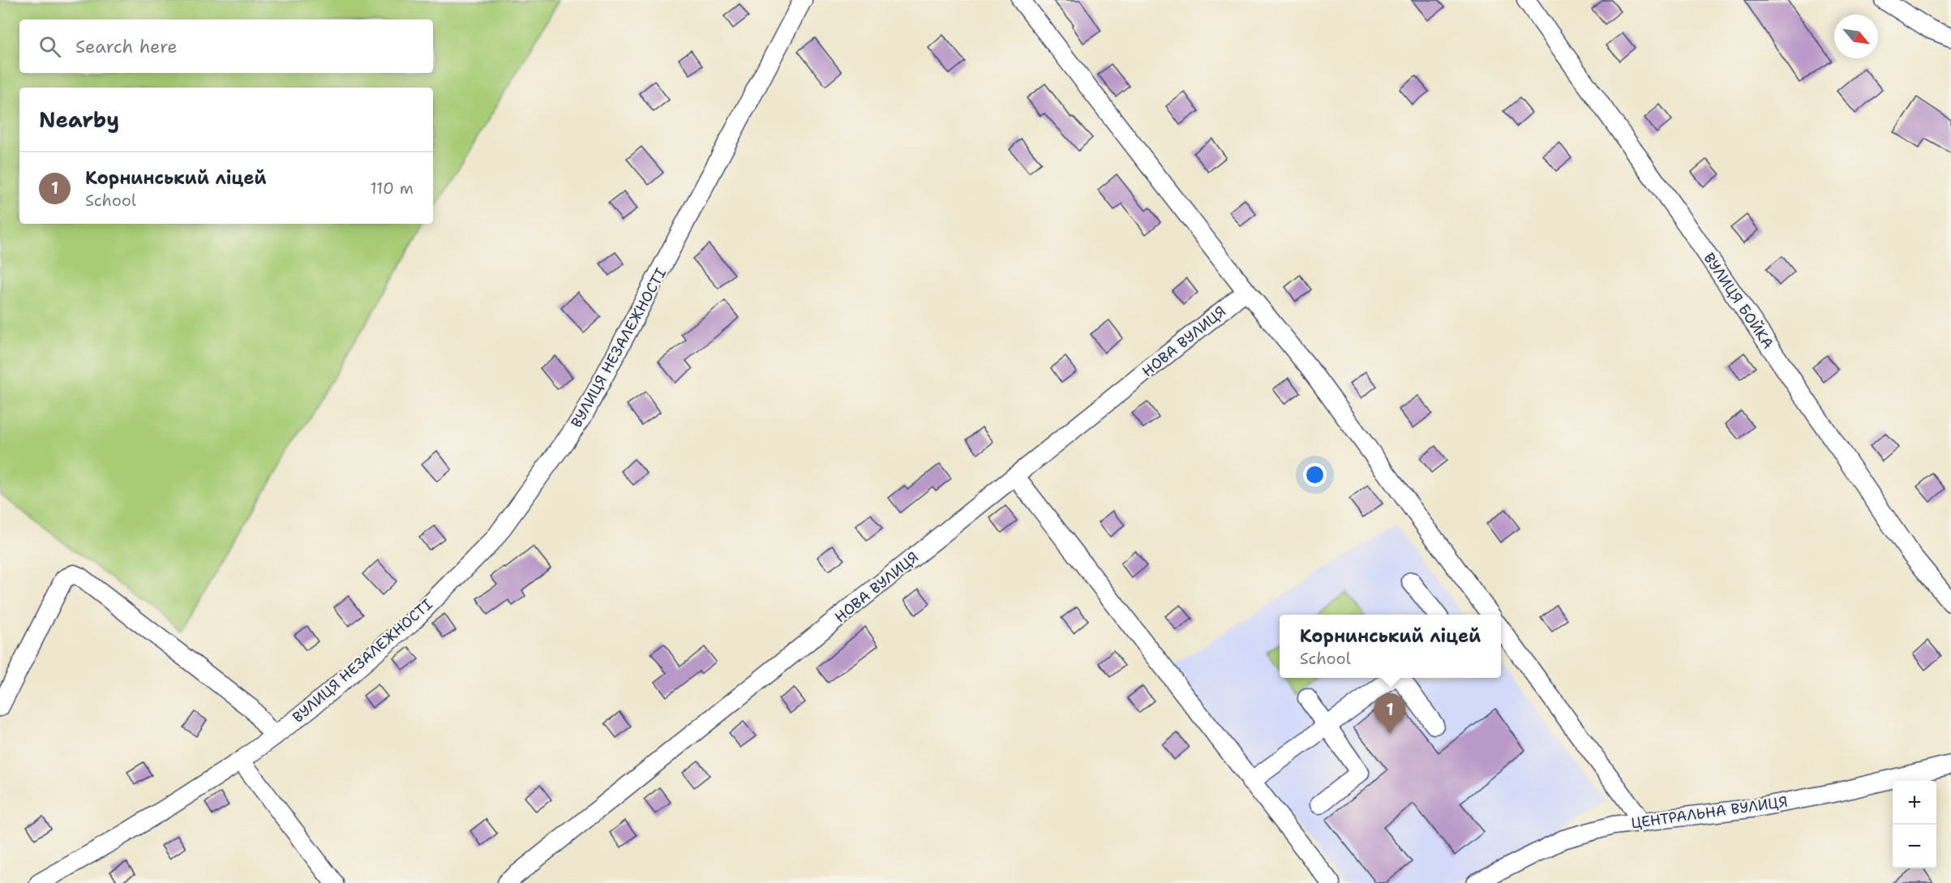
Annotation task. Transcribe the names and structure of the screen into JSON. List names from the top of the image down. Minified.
{"streets":{"street":["ВУЛИЦЯ БОЙКА","НОВА ВУЛИЦЯ","ВУЛИЦЯ НЕЗАЛЕЖНОСТІ","ЦЕНТРАЛЬНА ВУЛИЦЯ"]},"north":"bottom right","page":{"search":"Search here","heading":"Nearby","list":[{"mark":"1","name":"Корнинський ліцей","note":"School","value":"110 m"}],"popup":["Корнинський ліцей","School"],"pins":"1","map_buttons":["+","−"]}}
